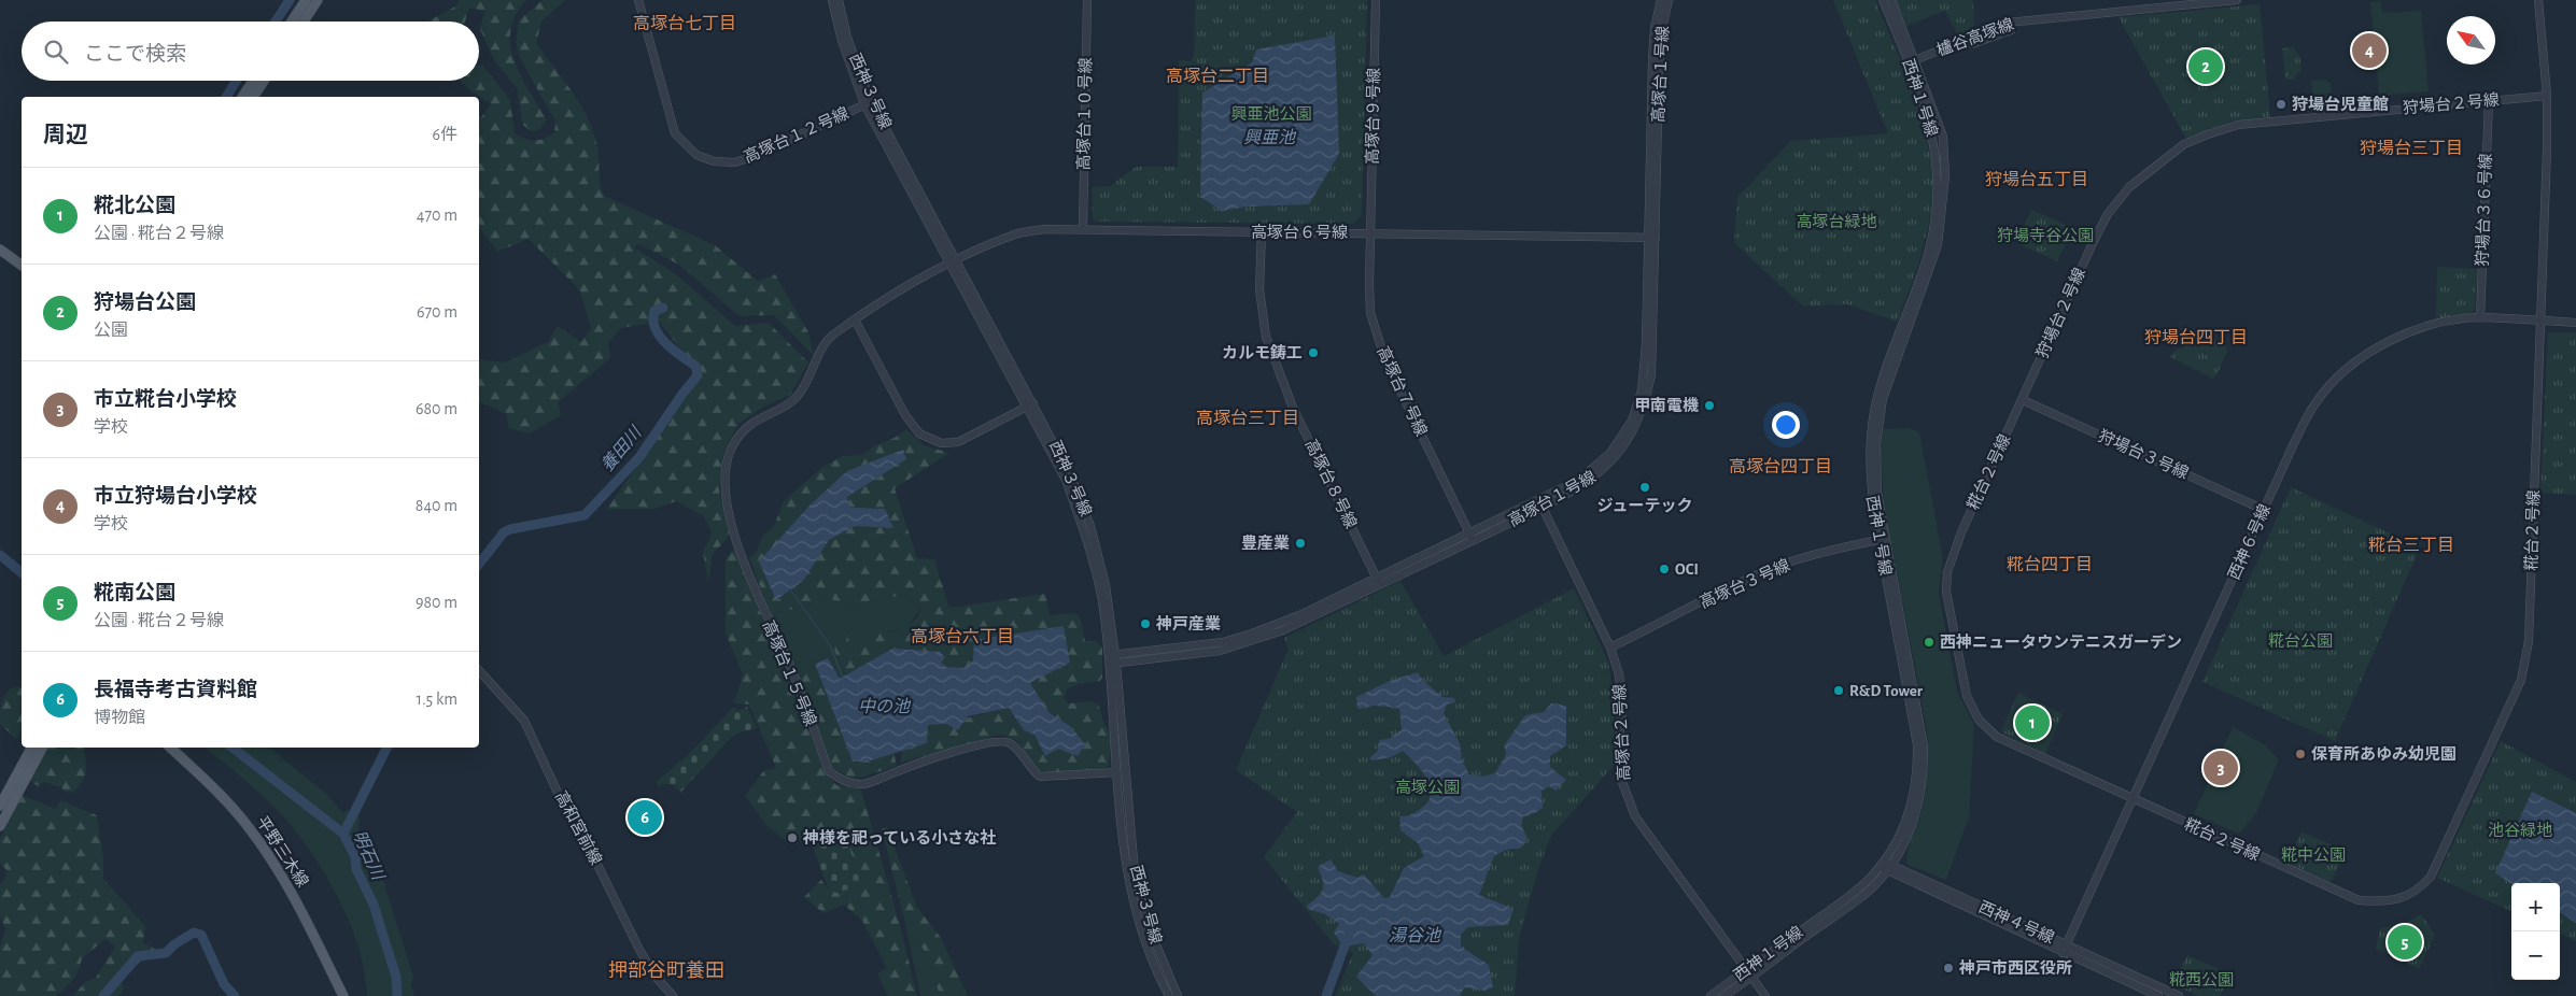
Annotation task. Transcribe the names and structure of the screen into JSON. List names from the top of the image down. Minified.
{"streets":{"main road":["平野三木線"],"street":["櫨谷高塚線","高塚台１号線","西神３号線","西神１号線","狩場台２号線","高塚台１０号線","高塚台９号線","高塚台１２号線","狩場台３６号線","高塚台６号線","高塚台７号線","狩場台３号線","糀台２号線","高塚台８号線","西神６号線","高塚台３号線","高塚台１５号線","高塚台２号線","高和宮前線","西神４号線"]},"crossings":[["櫨谷高塚線","西神１号線"],["高塚台１号線","西神３号線"],["高塚台１号線","高塚台６号線"],["高塚台１号線","高塚台７号線"],["高塚台１号線","高塚台８号線"],["高塚台１号線","高塚台２号線"],["西神３号線","高塚台１２号線"],["西神３号線","高塚台６号線"],["西神３号線","高塚台１５号線"],["西神１号線","高塚台３号線"],["西神１号線","高塚台２号線"],["西神１号線","西神４号線"],["狩場台２号線","狩場台３６号線"],["狩場台２号線","狩場台３号線"],["狩場台２号線","糀台２号線"],["高塚台１０号線","高塚台６号線"],["高塚台９号線","高塚台６号線"],["高塚台９号線","高塚台７号線"],["狩場台３６号線","西神６号線"],["高塚台６号線","高塚台７号線"],["高塚台６号線","高塚台８号線"],["高塚台６号線","高塚台１５号線"],["狩場台３号線","糀台２号線"],["狩場台３号線","西神６号線"],["糀台２号線","西神６号線"],["西神６号線","西神４号線"],["高塚台３号線","高塚台２号線"]],"districts":["高塚台七丁目","高塚台二丁目","狩場台三丁目","狩場台五丁目","狩場台四丁目","高塚台三丁目","高塚台四丁目","糀台三丁目","糀台四丁目","高塚台六丁目","押部谷町養田"],"water":["興亜池","養田川","中の池","明石川","湯谷池"],"parks":["興亜池公園","高塚台緑地","狩場寺谷公園","糀台公園","高塚公園","池谷緑地","糀中公園","糀西公園"],"places":["狩場台児童館","カルモ鋳工","甲南電機","ジューテック","豊産業","OCI","神戸産業","西神ニュータウンテニスガーデン","R&D Tower","保育所あゆみ幼児園","神様を祀っている小さな社","神戸市西区役所"],"north":"top left","page":{"search":"ここで検索","pins":["4","2","1","3","6","5"],"heading":["周辺","6件"],"list":[{"mark":"1","name":"糀北公園","note":"公園 · 糀台２号線","value":"470 m"},{"mark":"2","name":"狩場台公園","note":"公園","value":"670 m"},{"mark":"3","name":"市立糀台小学校","note":"学校","value":"680 m"},{"mark":"4","name":"市立狩場台小学校","note":"学校","value":"840 m"},{"mark":"5","name":"糀南公園","note":"公園 · 糀台２号線","value":"980 m"},{"mark":"6","name":"長福寺考古資料館","note":"博物館","value":"1.5 km"}],"map_buttons":["+","−"]}}
